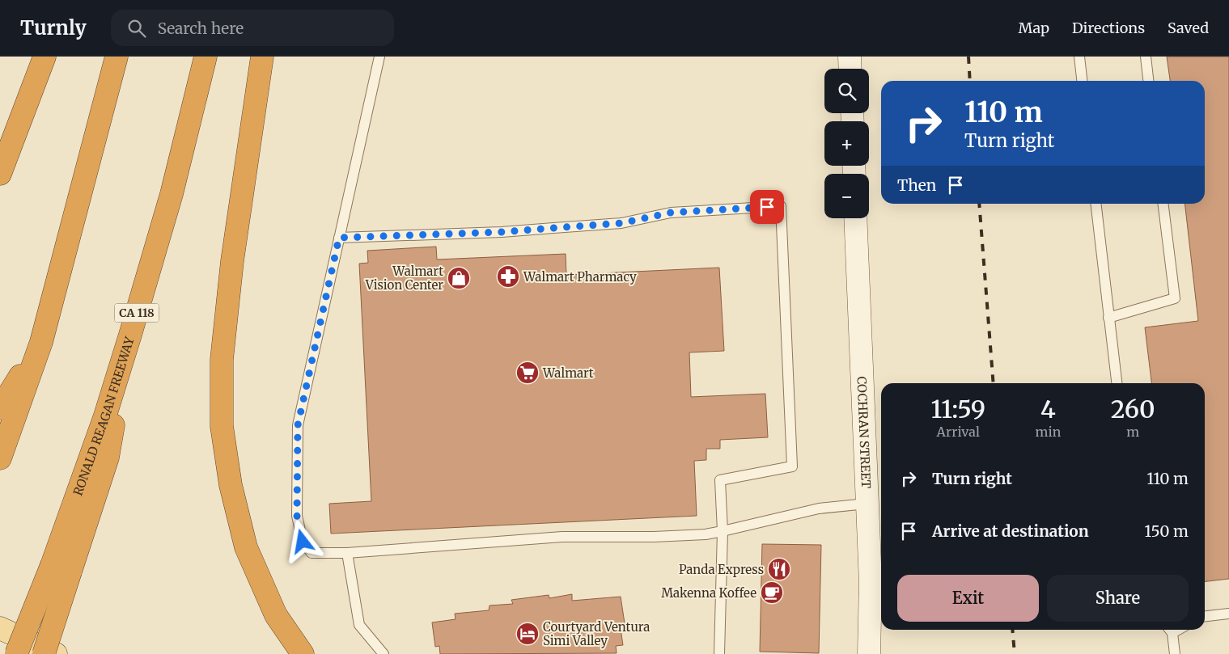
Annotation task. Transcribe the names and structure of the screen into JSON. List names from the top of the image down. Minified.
{"streets":{"highway":["CA 118","RONALD REAGAN FREEWAY"],"main road":["COCHRAN STREET"]},"places":{"pharmacy":["Walmart Pharmacy"],"shop":["Walmart Vision Center"],"supermarket":["Walmart"],"restaurant":["Panda Express"],"cafe":["Makenna Koffee"],"hotel":["Courtyard Ventura Simi Valley"]},"page":{"header":"Turnly","search":"Search here","nav":["Map","Directions","Saved"],"map_buttons":["+","−"],"turn":["110 m","Turn right"],"then":"Then","eta":["11:59","Arrival","4","min","260","m"],"list":[{"name":"Turn right","value":"110 m"},{"name":"Arrive at destination","value":"150 m"}],"buttons":["Exit","Share"]}}
